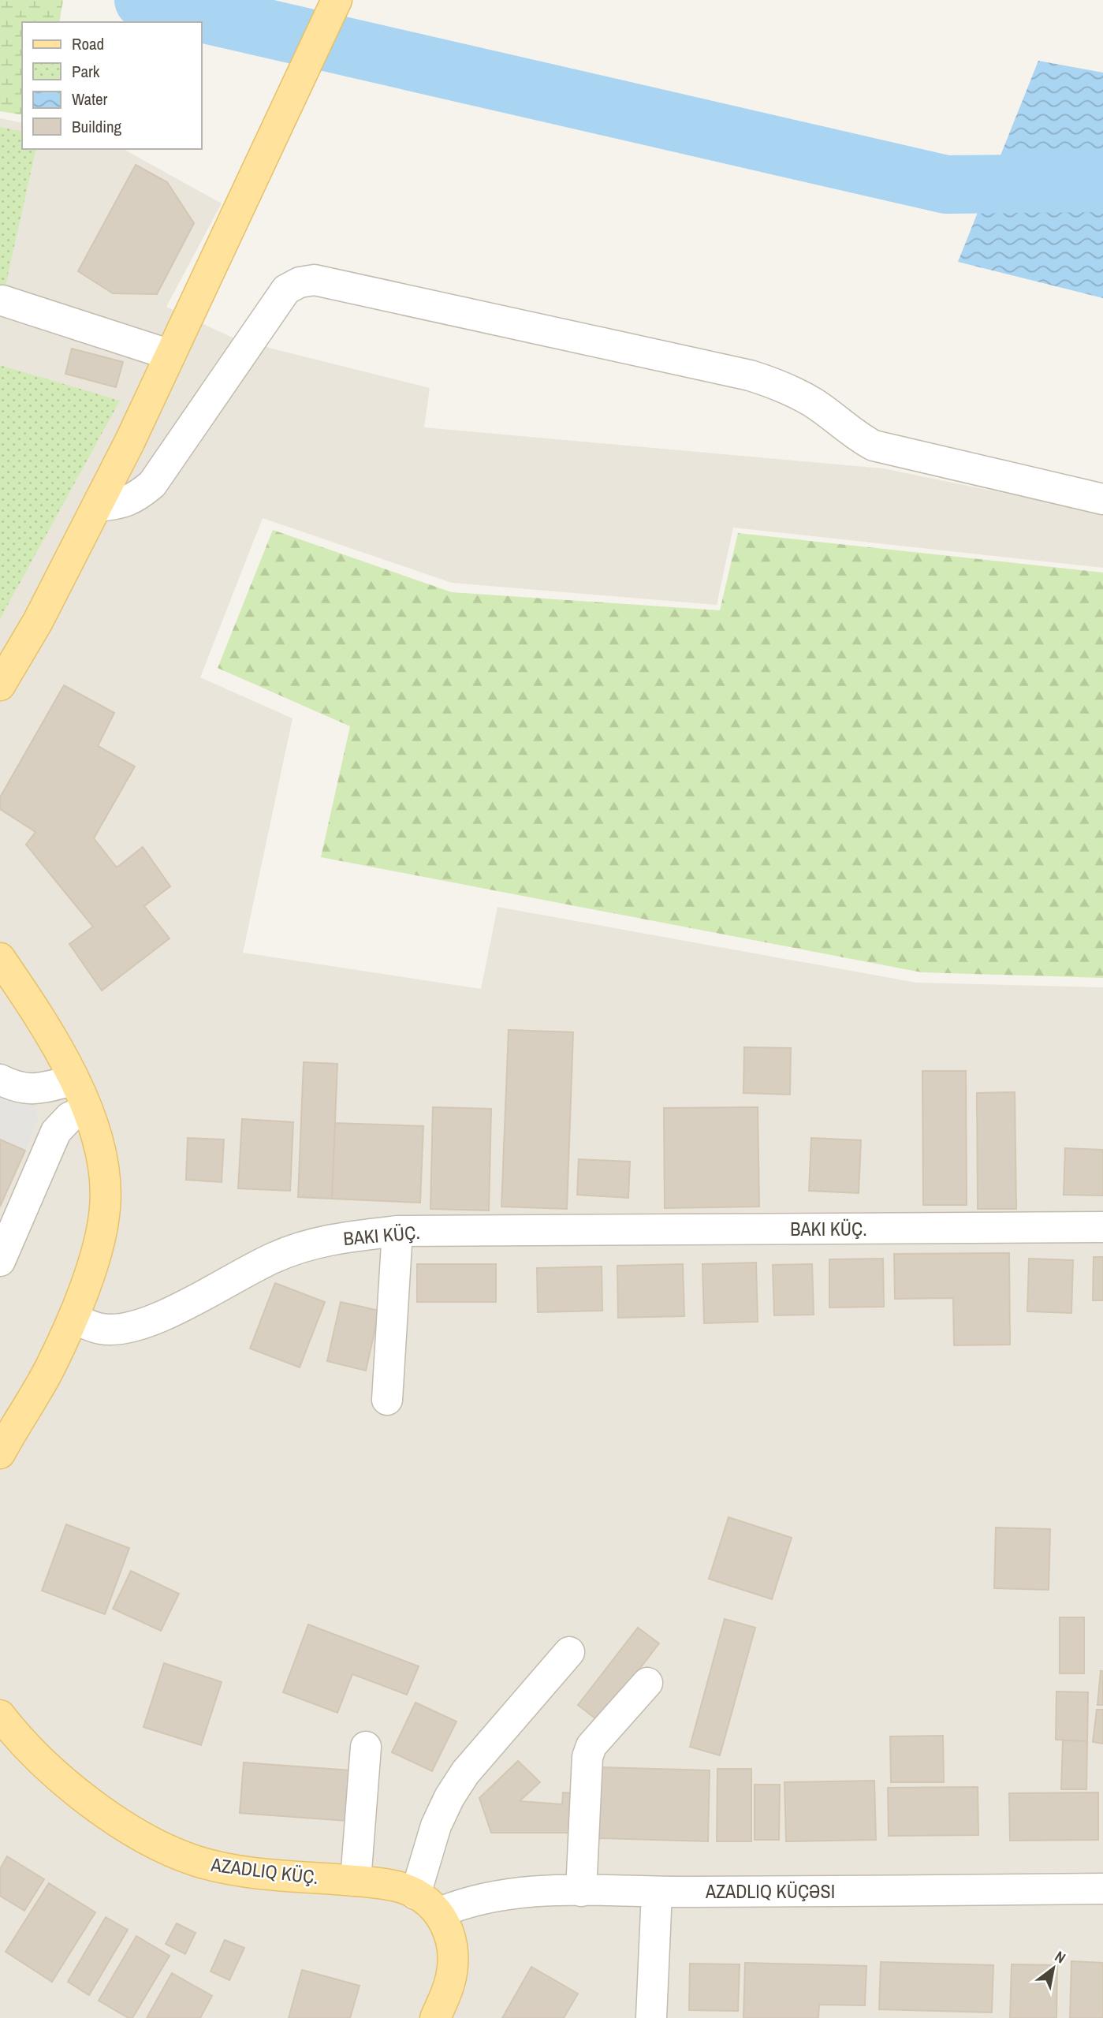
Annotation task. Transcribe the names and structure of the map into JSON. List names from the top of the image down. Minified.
{"legend":["Road","Park","Water","Building"],"north":"top right"}
